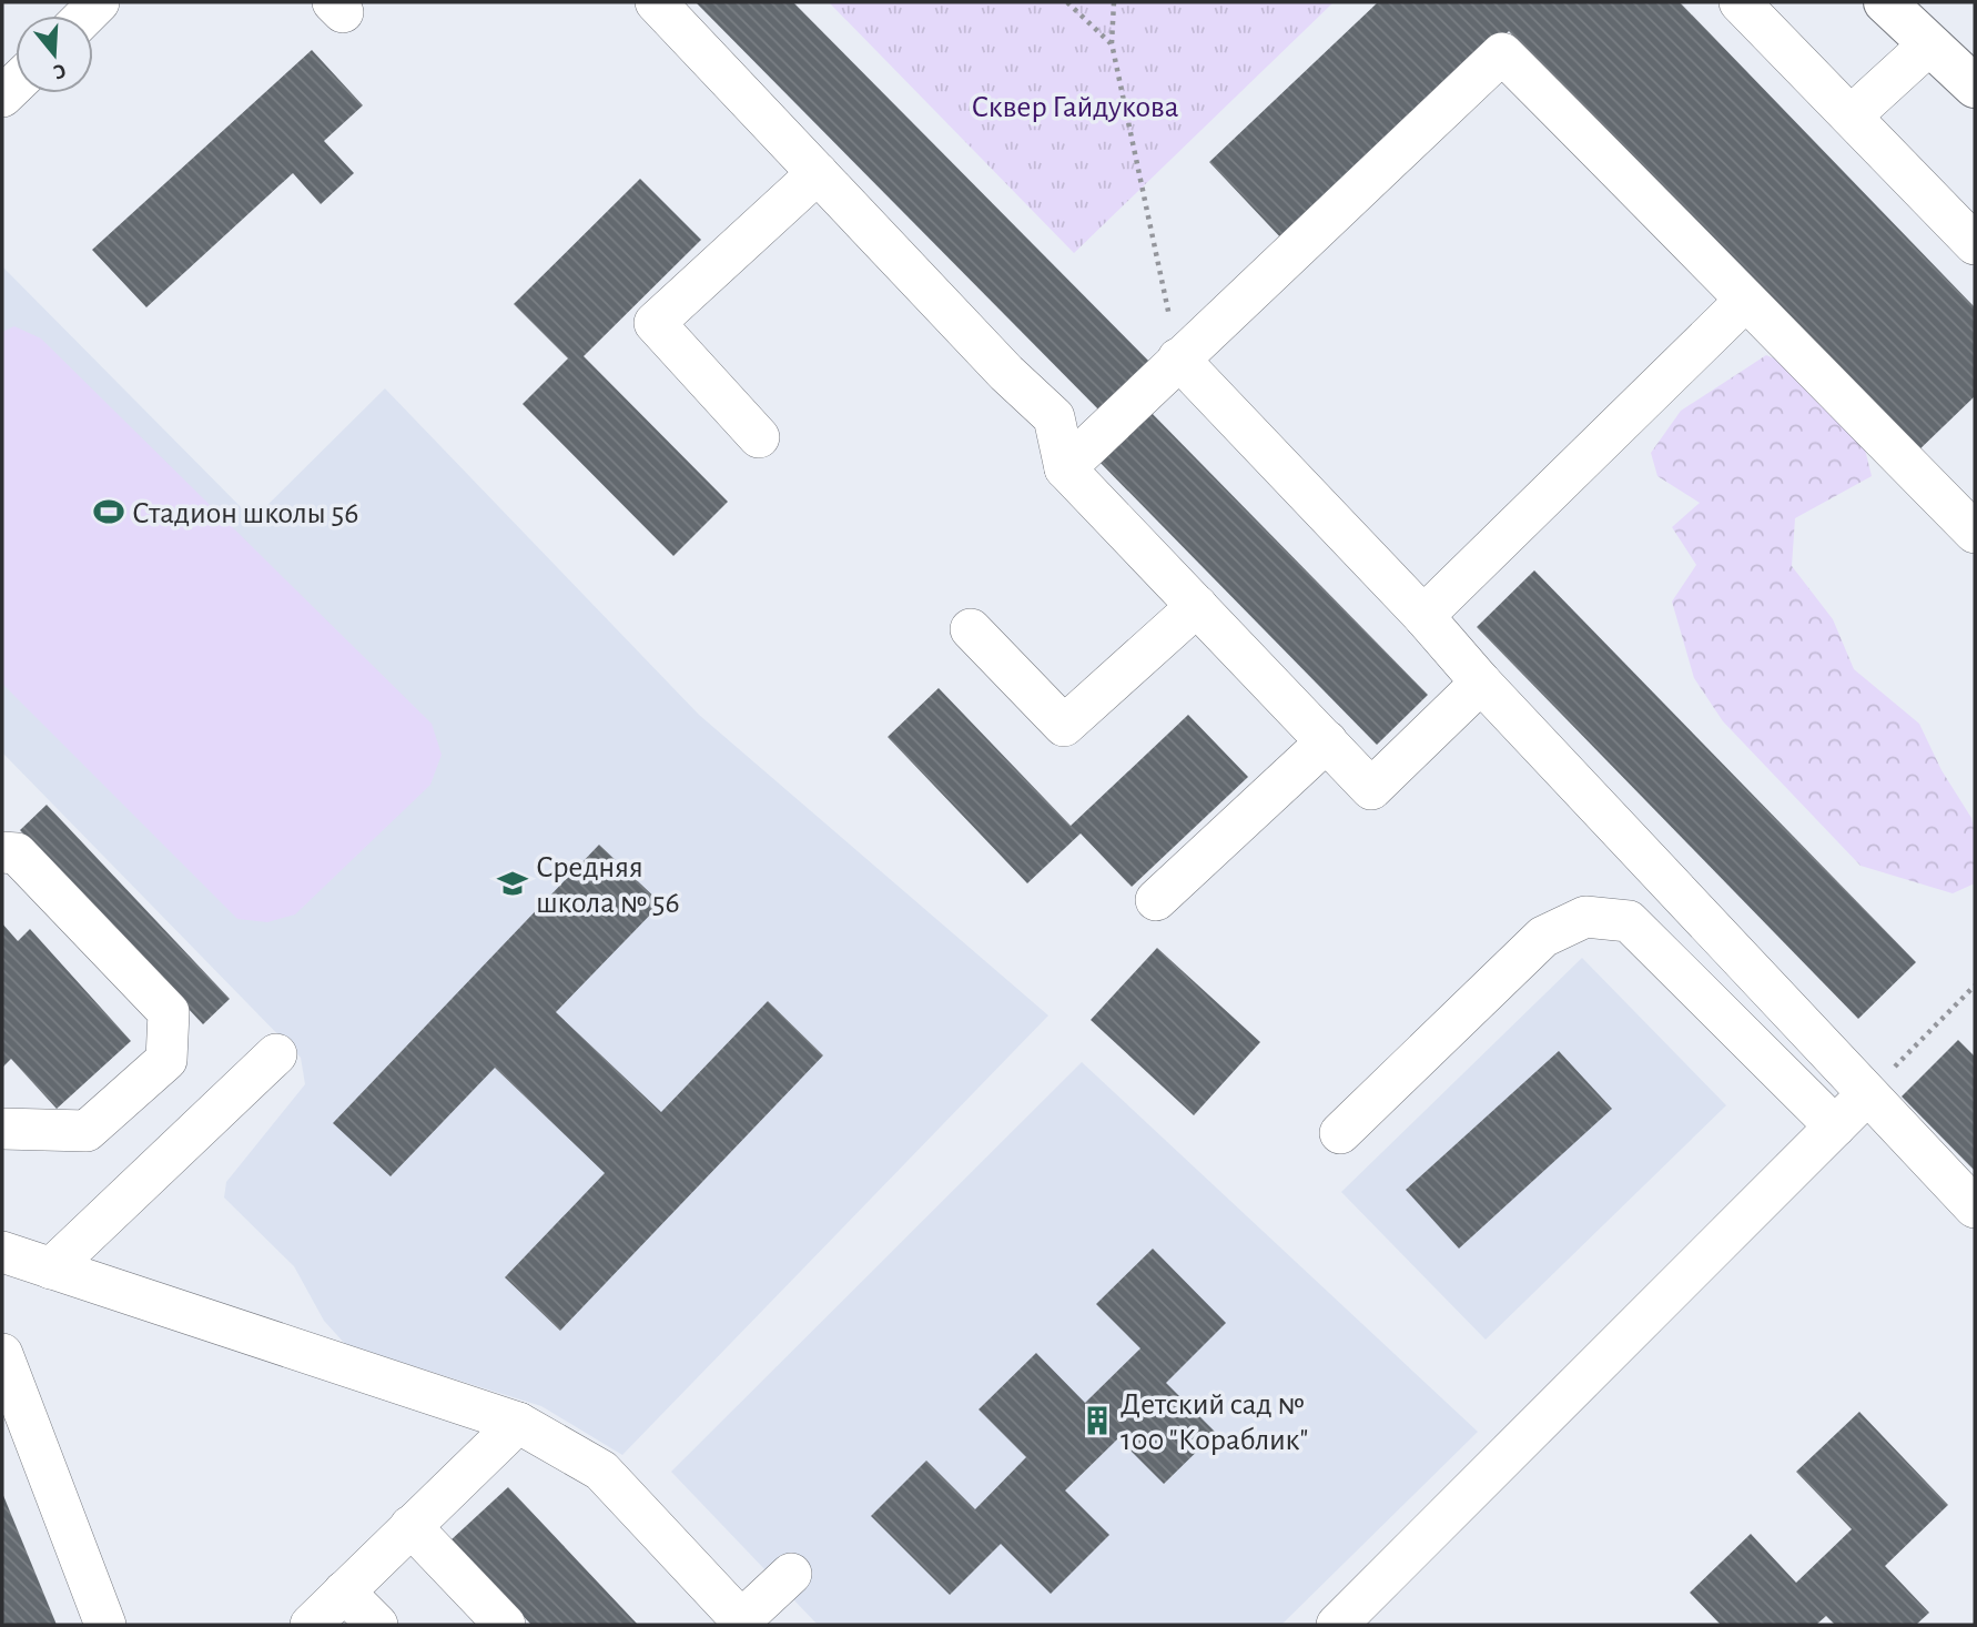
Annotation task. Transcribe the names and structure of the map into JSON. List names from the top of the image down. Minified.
{"parks":["Сквер Гайдукова"],"places":{"sports":["Стадион школы 56"],"school or university":["Средняя школа № 56"],"building":["Детский сад № 100 \"Кораблик\""]},"north":"bottom"}
